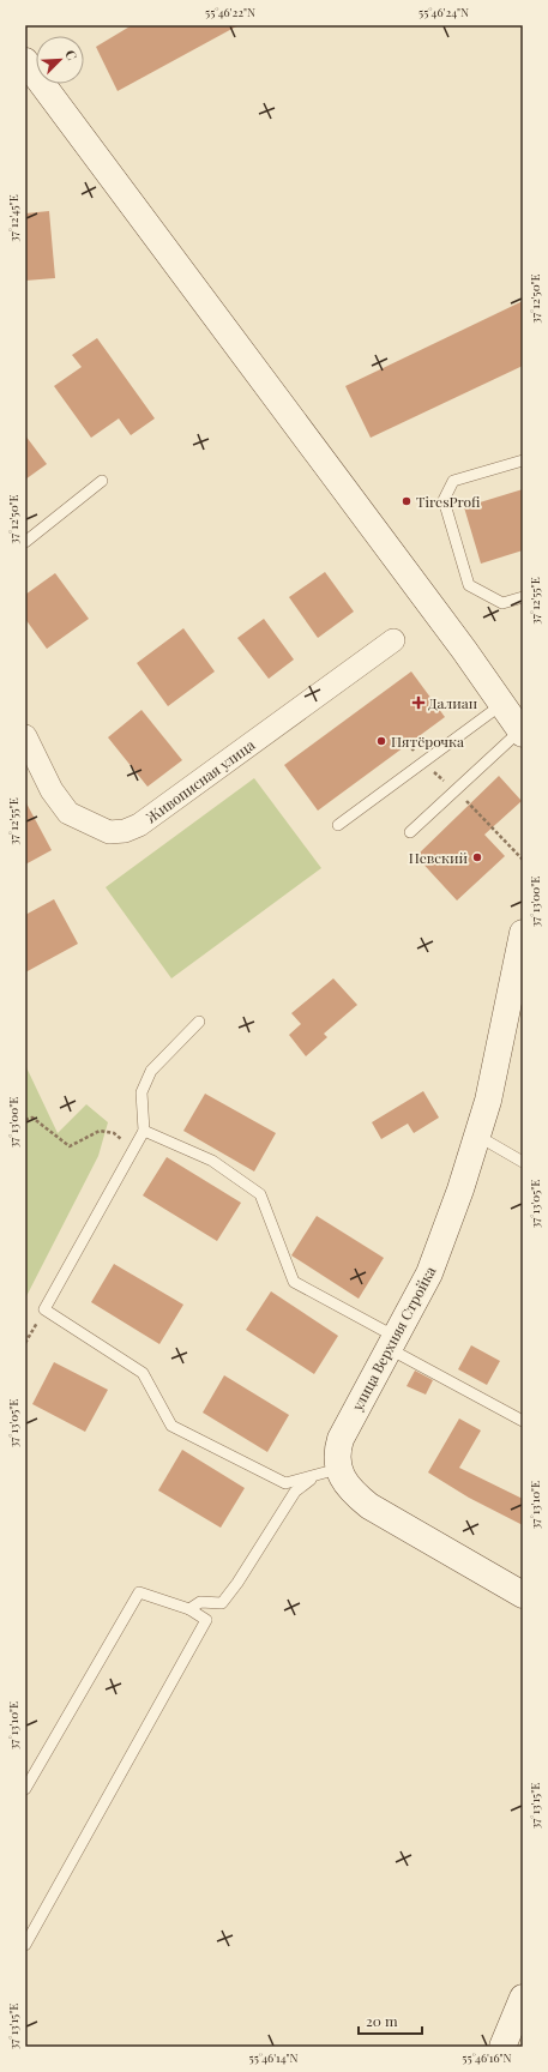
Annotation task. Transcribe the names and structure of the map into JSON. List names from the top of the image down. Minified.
{"streets":{"street":["Живописная улица","улица Верхняя Стройка"]},"places":{"other":["TiresProfi","Пятёрочка","Невский"],"health":["Далиан"]},"scale_bar":"20 m","north":"top right","coordinates":["55°46'22\"N","55°46'24\"N","37°12'45\"E","37°12'50\"E","37°12'55\"E","37°13'00\"E","37°13'05\"E","37°13'10\"E","37°13'15\"E","55°46'14\"N","55°46'16\"N"]}
